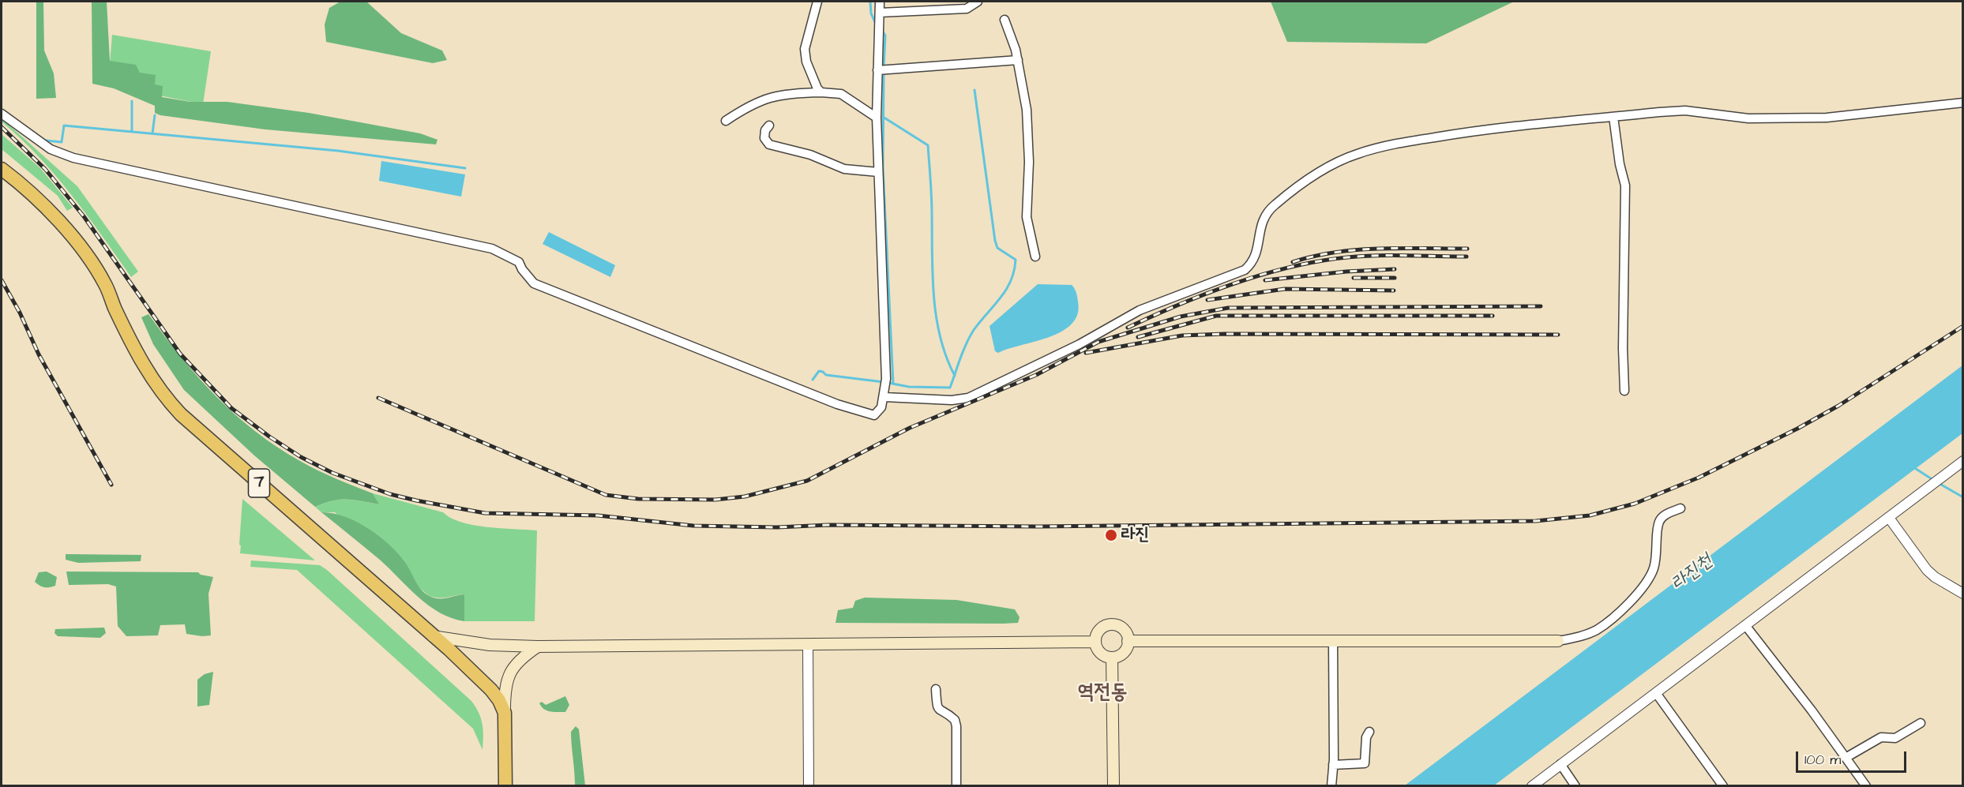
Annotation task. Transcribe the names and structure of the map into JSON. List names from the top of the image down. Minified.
{"streets":{"highway":["7"]},"districts":["역전동"],"water":["라진천"],"places":["라진"],"scale_bar":"100 m"}
